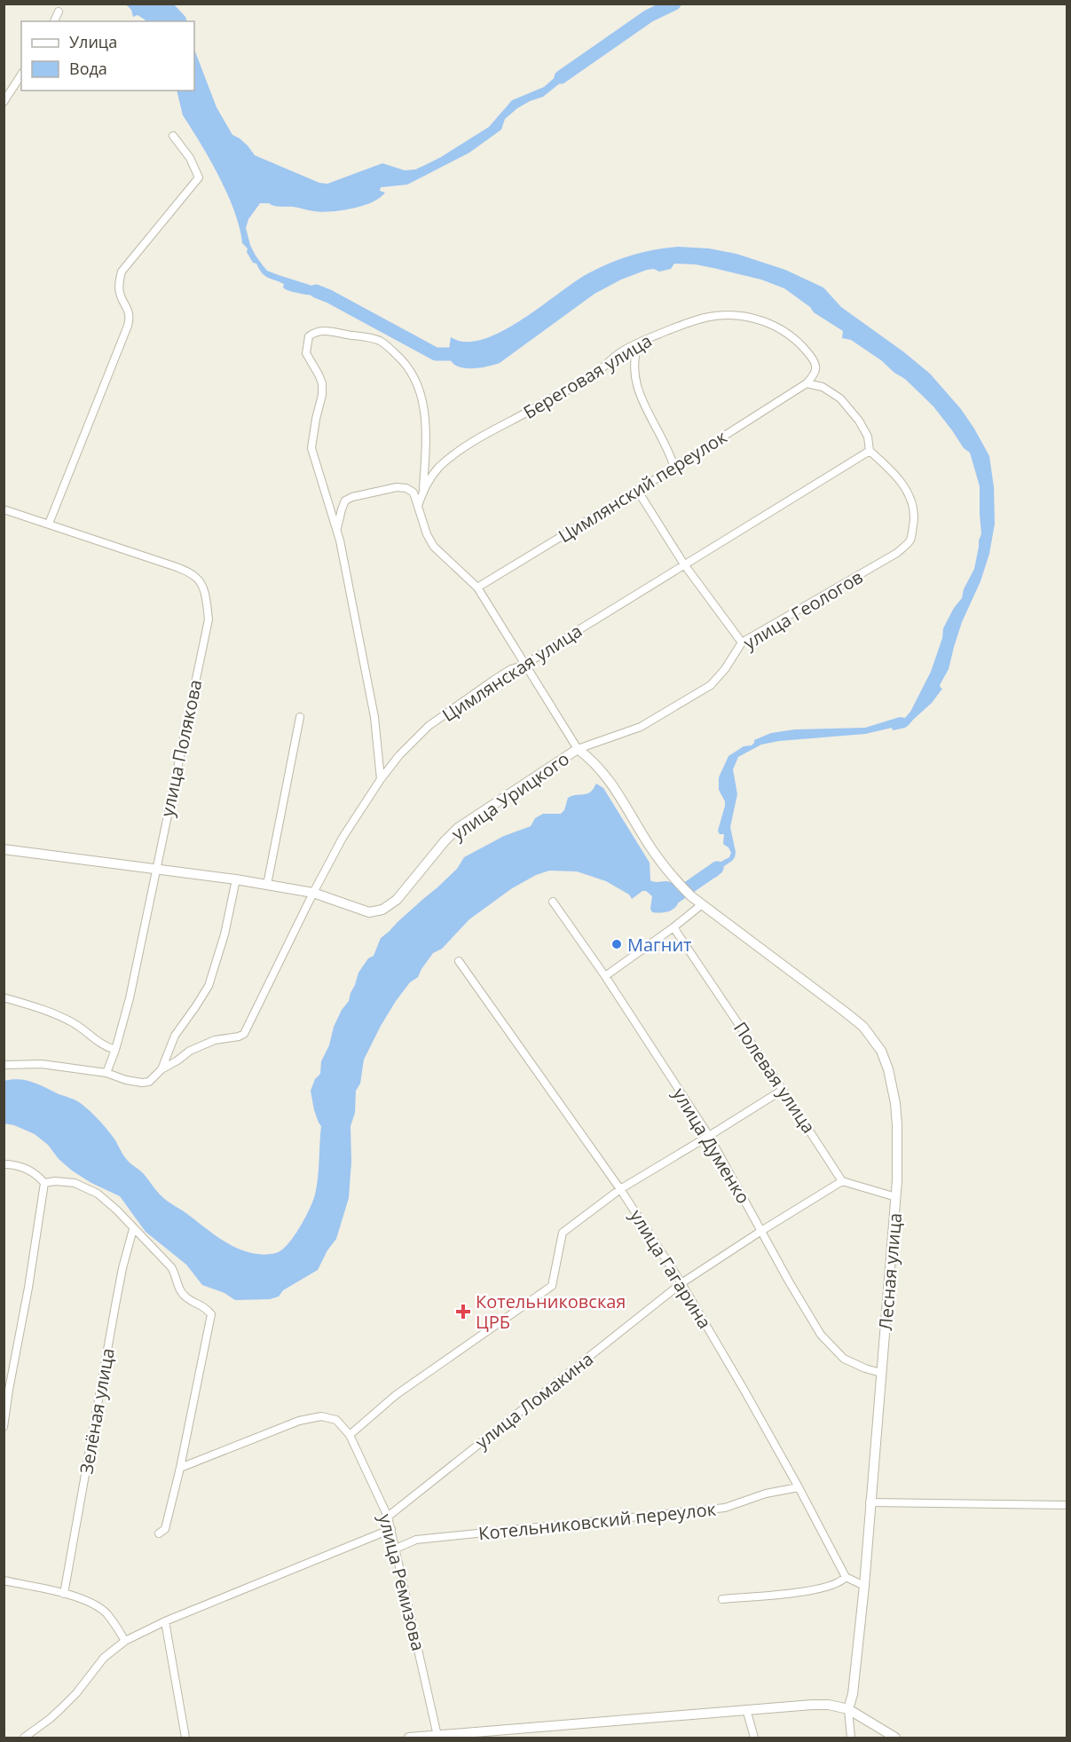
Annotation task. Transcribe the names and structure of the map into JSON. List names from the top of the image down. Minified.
{"streets":{"street":["Береговая улица","Цимлянский переулок","улица Геологов","Цимлянская улица","улица Полякова","улица Урицкого","Полевая улица","улица Думенко","улица Гагарина","Лесная улица","улица Ломакина","Зелёная улица","Котельниковский переулок","улица Ремизова"]},"crossings":[["Береговая улица","Цимлянский переулок"],["улица Геологов","Цимлянская улица"],["улица Геологов","улица Урицкого"],["Цимлянская улица","улица Полякова"],["Цимлянская улица","улица Урицкого"],["улица Полякова","улица Урицкого"],["улица Урицкого","Лесная улица"],["Полевая улица","улица Ломакина"],["улица Думенко","Лесная улица"],["улица Думенко","улица Ломакина"],["улица Гагарина","улица Ломакина"],["улица Гагарина","Котельниковский переулок"],["улица Ломакина","улица Ремизова"],["Котельниковский переулок","улица Ремизова"]],"places":{"other":["Магнит"],"health":["Котельниковская ЦРБ"]},"legend":["Улица","Вода"]}
